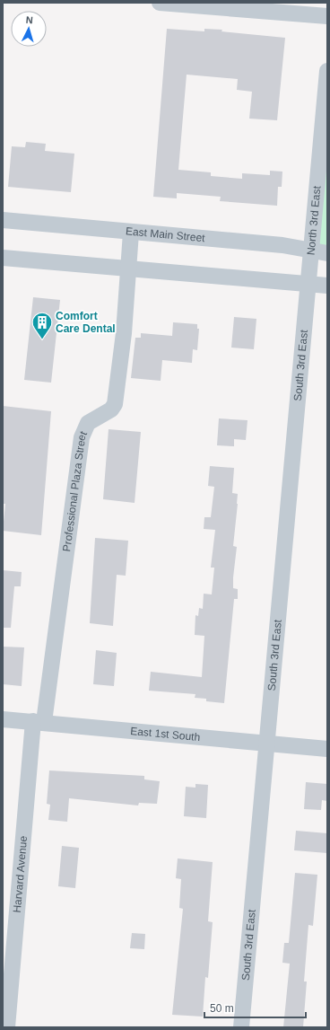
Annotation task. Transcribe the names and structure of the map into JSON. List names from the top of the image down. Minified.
{"streets":{"street":["North 3rd East","East Main Street","South 3rd East","Professional Plaza Street","East 1st South","Harvard Avenue"]},"crossings":[["North 3rd East","East Main Street"],["North 3rd East","South 3rd East"],["East Main Street","Professional Plaza Street"],["South 3rd East","East 1st South"],["Professional Plaza Street","East 1st South"],["Professional Plaza Street","Harvard Avenue"],["East 1st South","Harvard Avenue"]],"places":{"building":["Comfort Care Dental"]},"scale_bar":"50 m","north":"top"}
